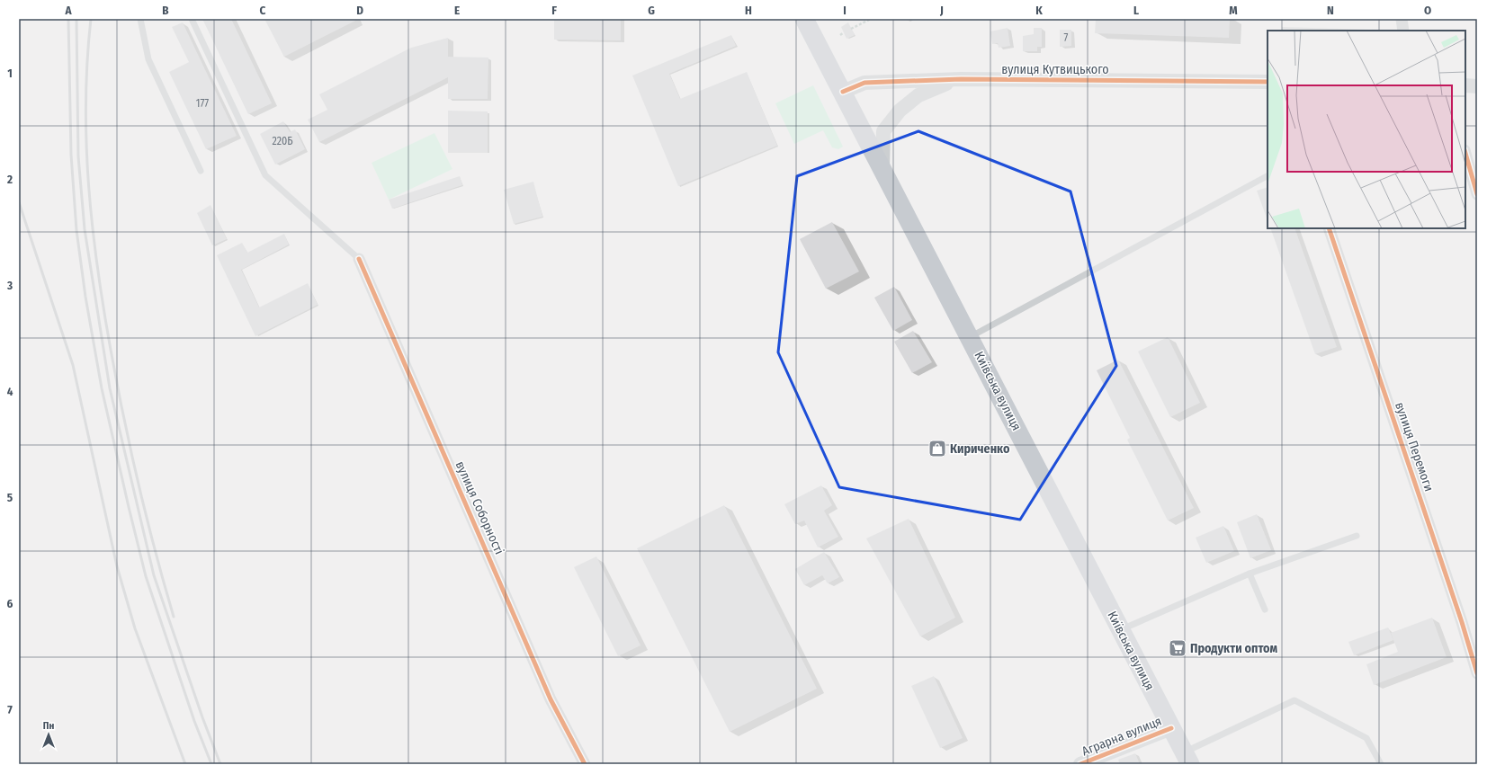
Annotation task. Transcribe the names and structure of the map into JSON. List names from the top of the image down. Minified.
{"streets":{"main road":["Київська вулиця"],"street":["вулиця Кутвицького","вулиця Перемоги","вулиця Соборності","Аграрна вулиця"]},"crossings":[["вулиця Кутвицького","Київська вулиця"],["Київська вулиця","Аграрна вулиця"]],"places":{"shop":["Кириченко"],"supermarket":["Продукти оптом"]},"house_numbers":["7","177","220Б"],"north":"top","grid":{"columns":["A","B","C","D","E","F","G","H","I","J","K","L","M","N","O"],"rows":["1","2","3","4","5","6","7"]}}
